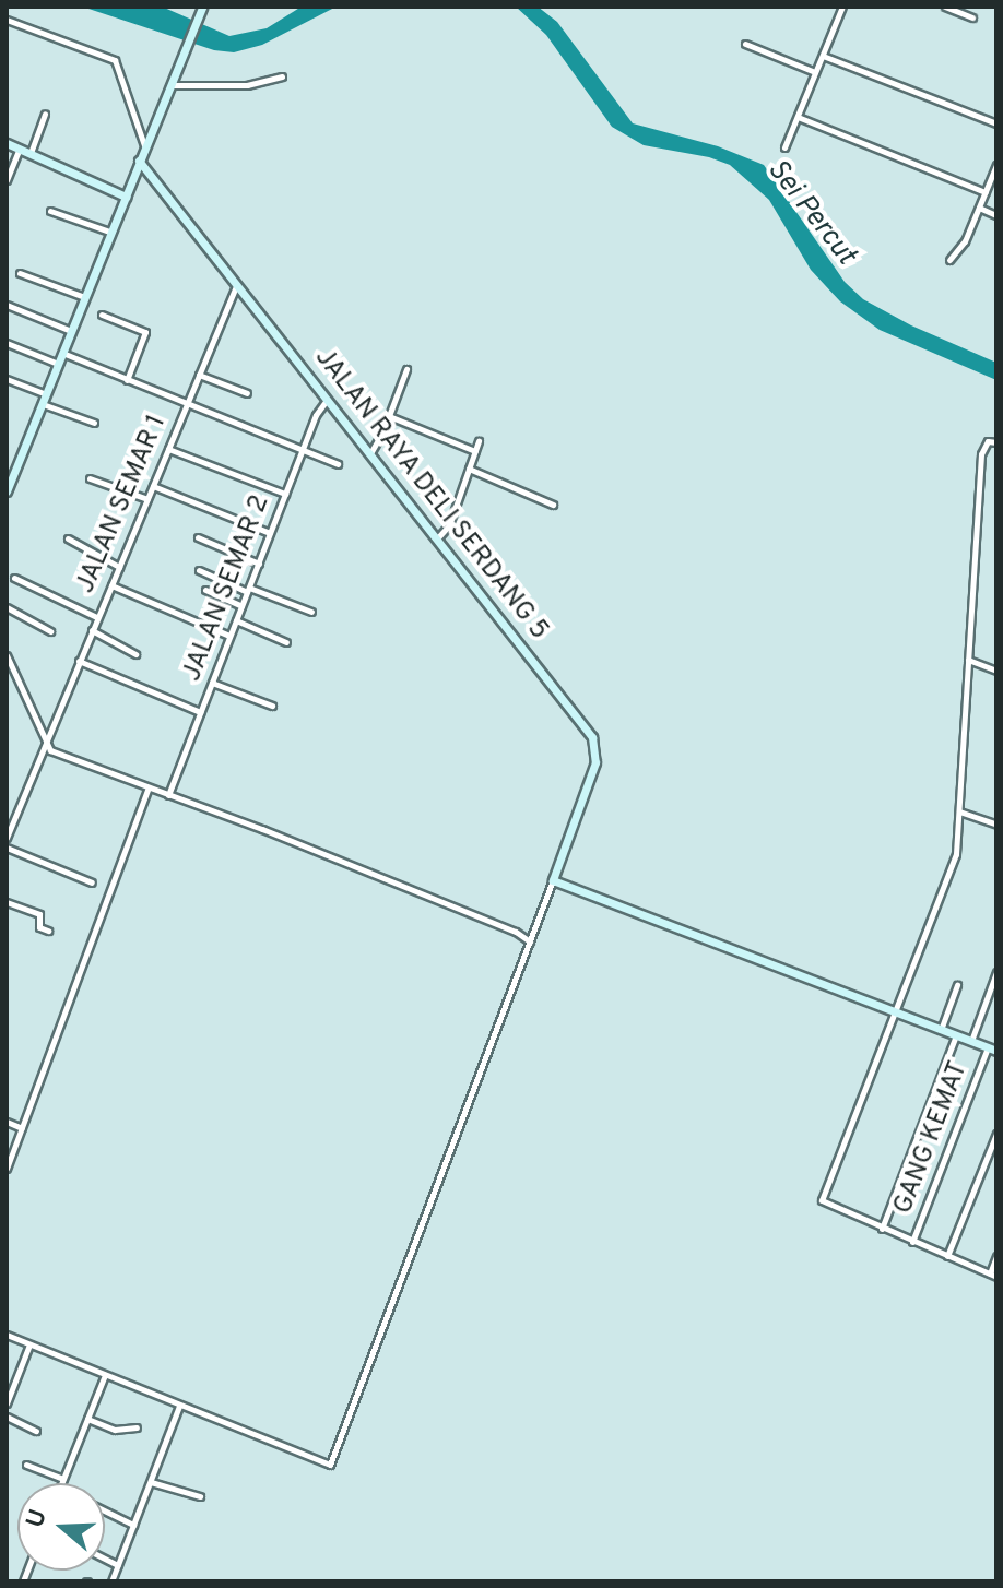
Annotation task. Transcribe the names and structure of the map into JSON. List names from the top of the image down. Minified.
{"streets":{"street":["JALAN RAYA DELI SERDANG 5","JALAN SEMAR 1","JALAN SEMAR 2","GANG KEMAT"]},"crossings":[["JALAN RAYA DELI SERDANG 5","JALAN SEMAR 1"],["JALAN RAYA DELI SERDANG 5","JALAN SEMAR 2"]],"water":["Sei Percut"],"north":"left"}
